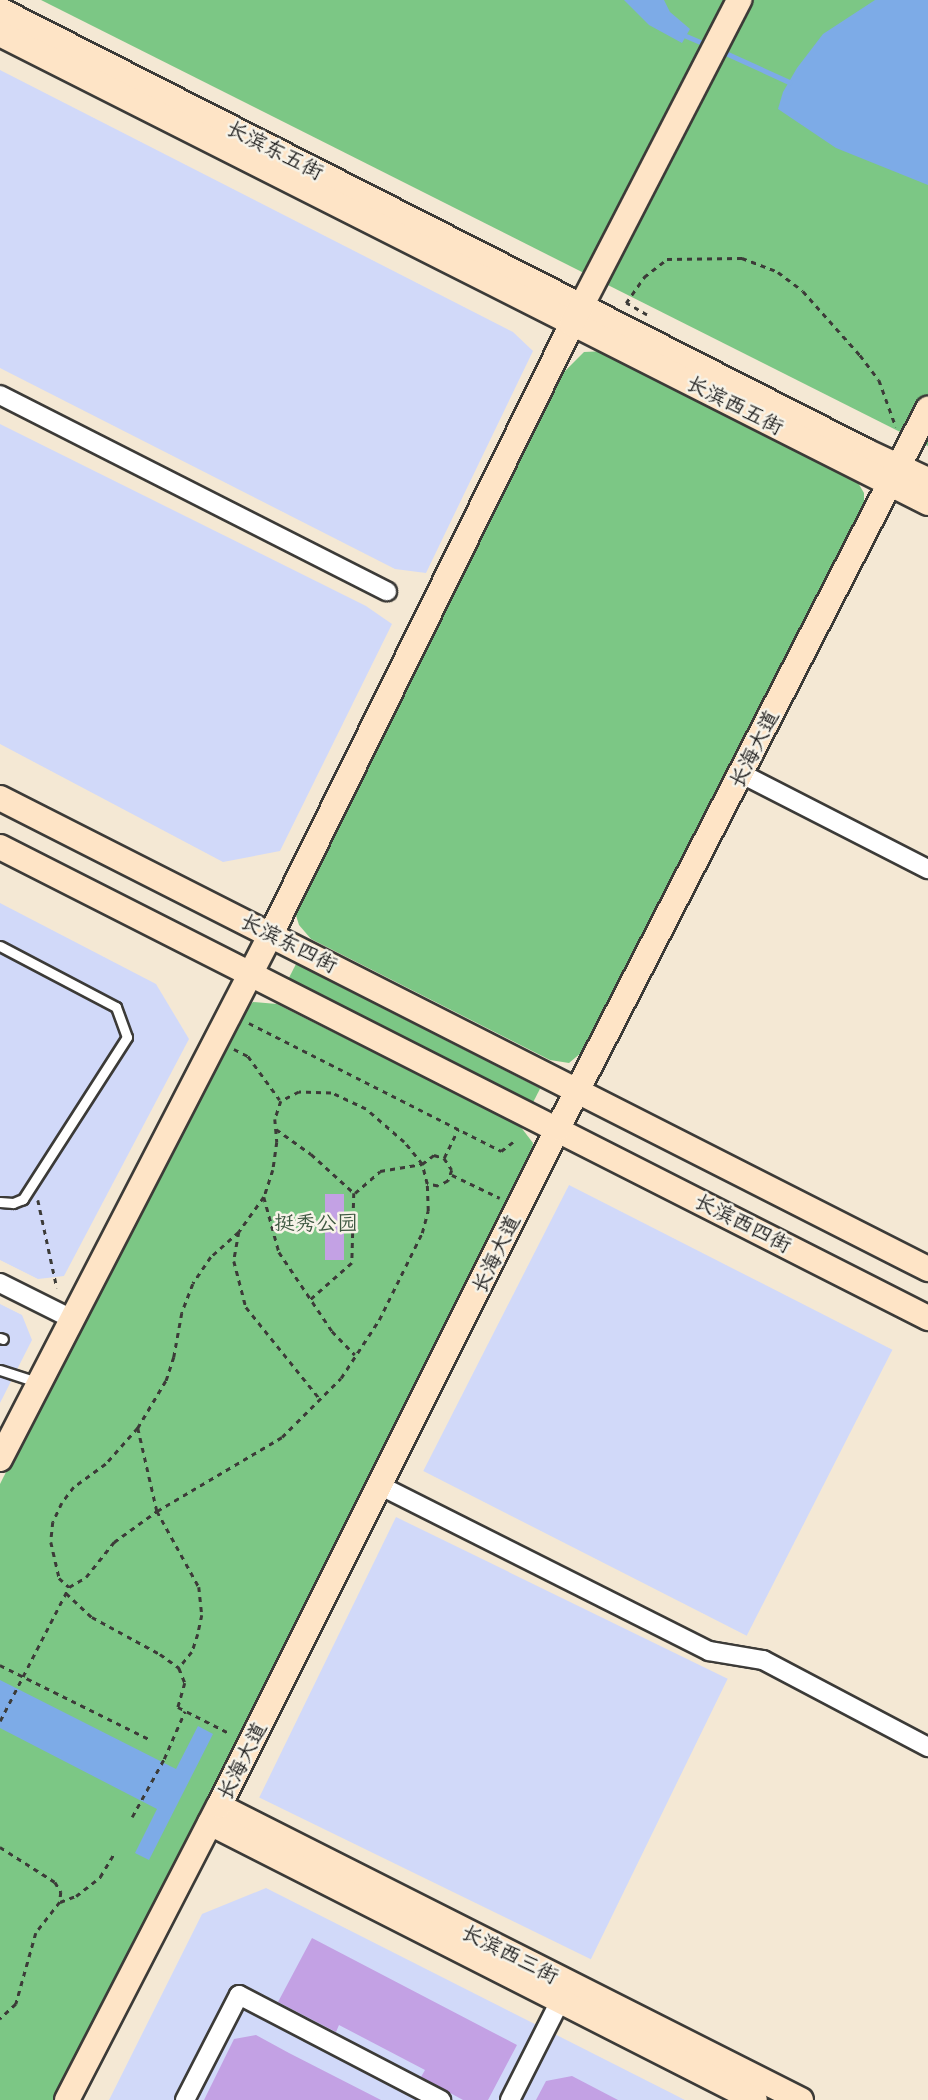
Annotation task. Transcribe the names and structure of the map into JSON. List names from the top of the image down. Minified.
{"streets":{"street":["长滨东五街","长滨西五街","长海大道","长滨东四街","长滨西四街","长滨西三街"]},"crossings":[["长滨东五街","长滨西五街"],["长滨西五街","长海大道"],["长海大道","长滨东四街"],["长海大道","长滨西四街"],["长海大道","长滨西三街"],["长滨东四街","长滨西四街"]],"parks":["挺秀公园"]}
